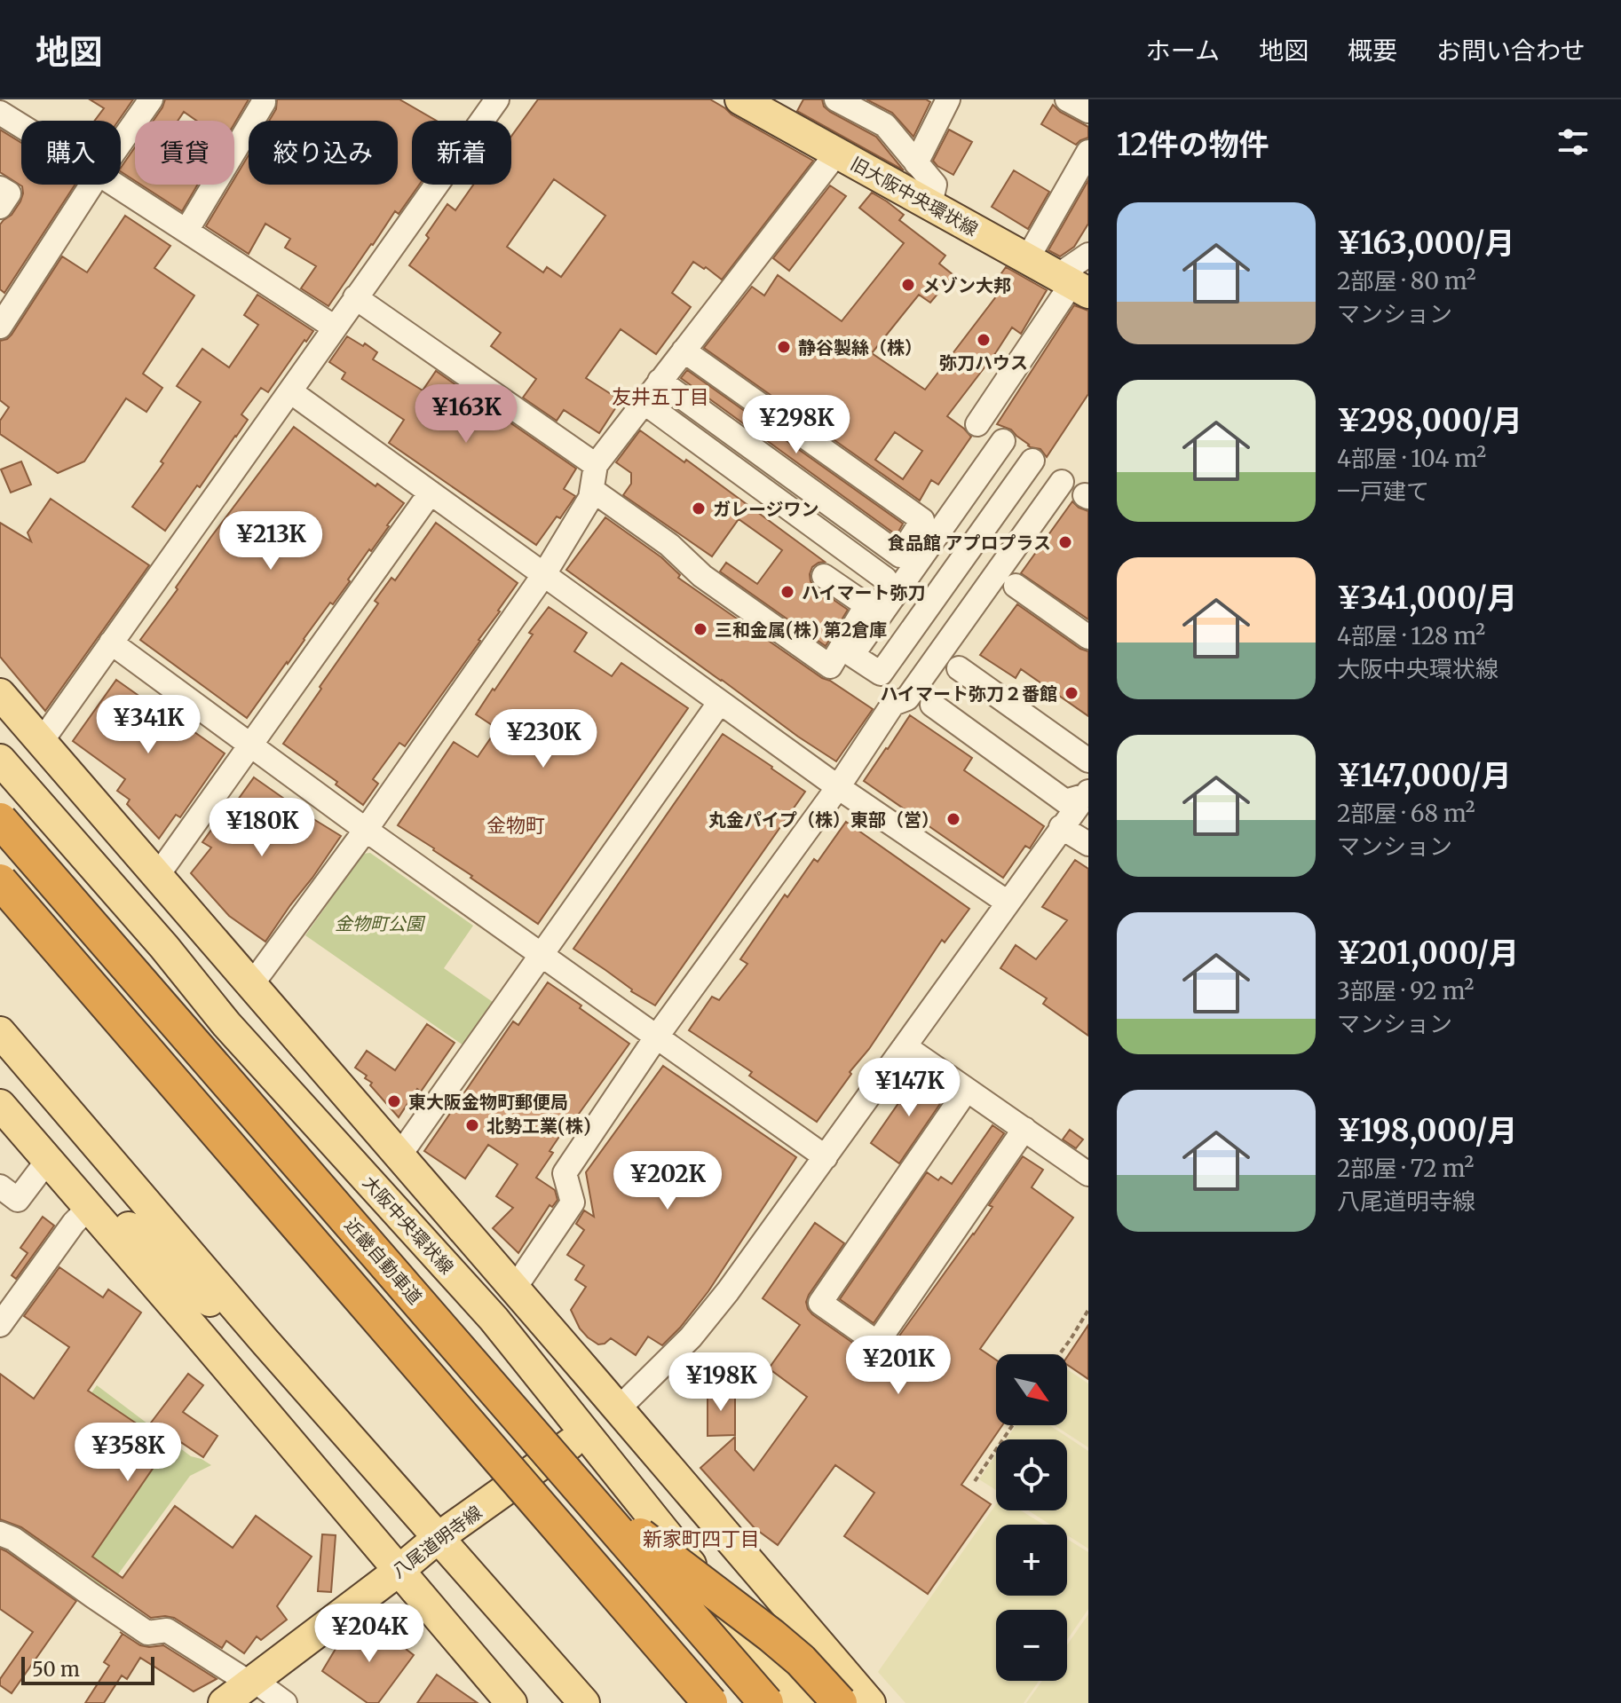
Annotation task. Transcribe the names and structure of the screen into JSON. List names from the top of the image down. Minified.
{"streets":{"highway":["近畿自動車道"],"main road":["旧大阪中央環状線","大阪中央環状線","八尾道明寺線"]},"crossings":[["大阪中央環状線","八尾道明寺線"]],"districts":["友井五丁目","金物町","新家町四丁目"],"parks":["金物町公園"],"places":["メゾン大邦","弥刀ハウス","静谷製絲（株）","ガレージワン","食品館 アプロプラス","ハイマート弥刀","三和金属(株) 第2倉庫","ハイマート弥刀２番館","丸金パイプ（株）東部（営）","東大阪金物町郵便局","北勢工業(株)"],"scale_bar":"50 m","north":"bottom right","page":{"header":"地図","nav":["ホーム","地図","概要","お問い合わせ"],"heading":"12件の物件","chip":["購入","賃貸","絞り込み","新着"],"list":[{"name":"¥163,000/月","note":"2部屋 · 80 m² · マンション"},{"name":"¥298,000/月","note":"4部屋 · 104 m² · 一戸建て"},{"name":"¥341,000/月","note":"4部屋 · 128 m² · 大阪中央環状線"},{"name":"¥147,000/月","note":"2部屋 · 68 m² · マンション"},{"name":"¥201,000/月","note":"3部屋 · 92 m² · マンション"},{"name":"¥198,000/月","note":"2部屋 · 72 m² · 八尾道明寺線"}],"price":["¥163K","¥298K","¥213K","¥341K","¥230K","¥180K","¥147K","¥202K","¥201K","¥198K","¥358K","¥204K"],"map_buttons":["+","−"],"scale":"50 m"}}
